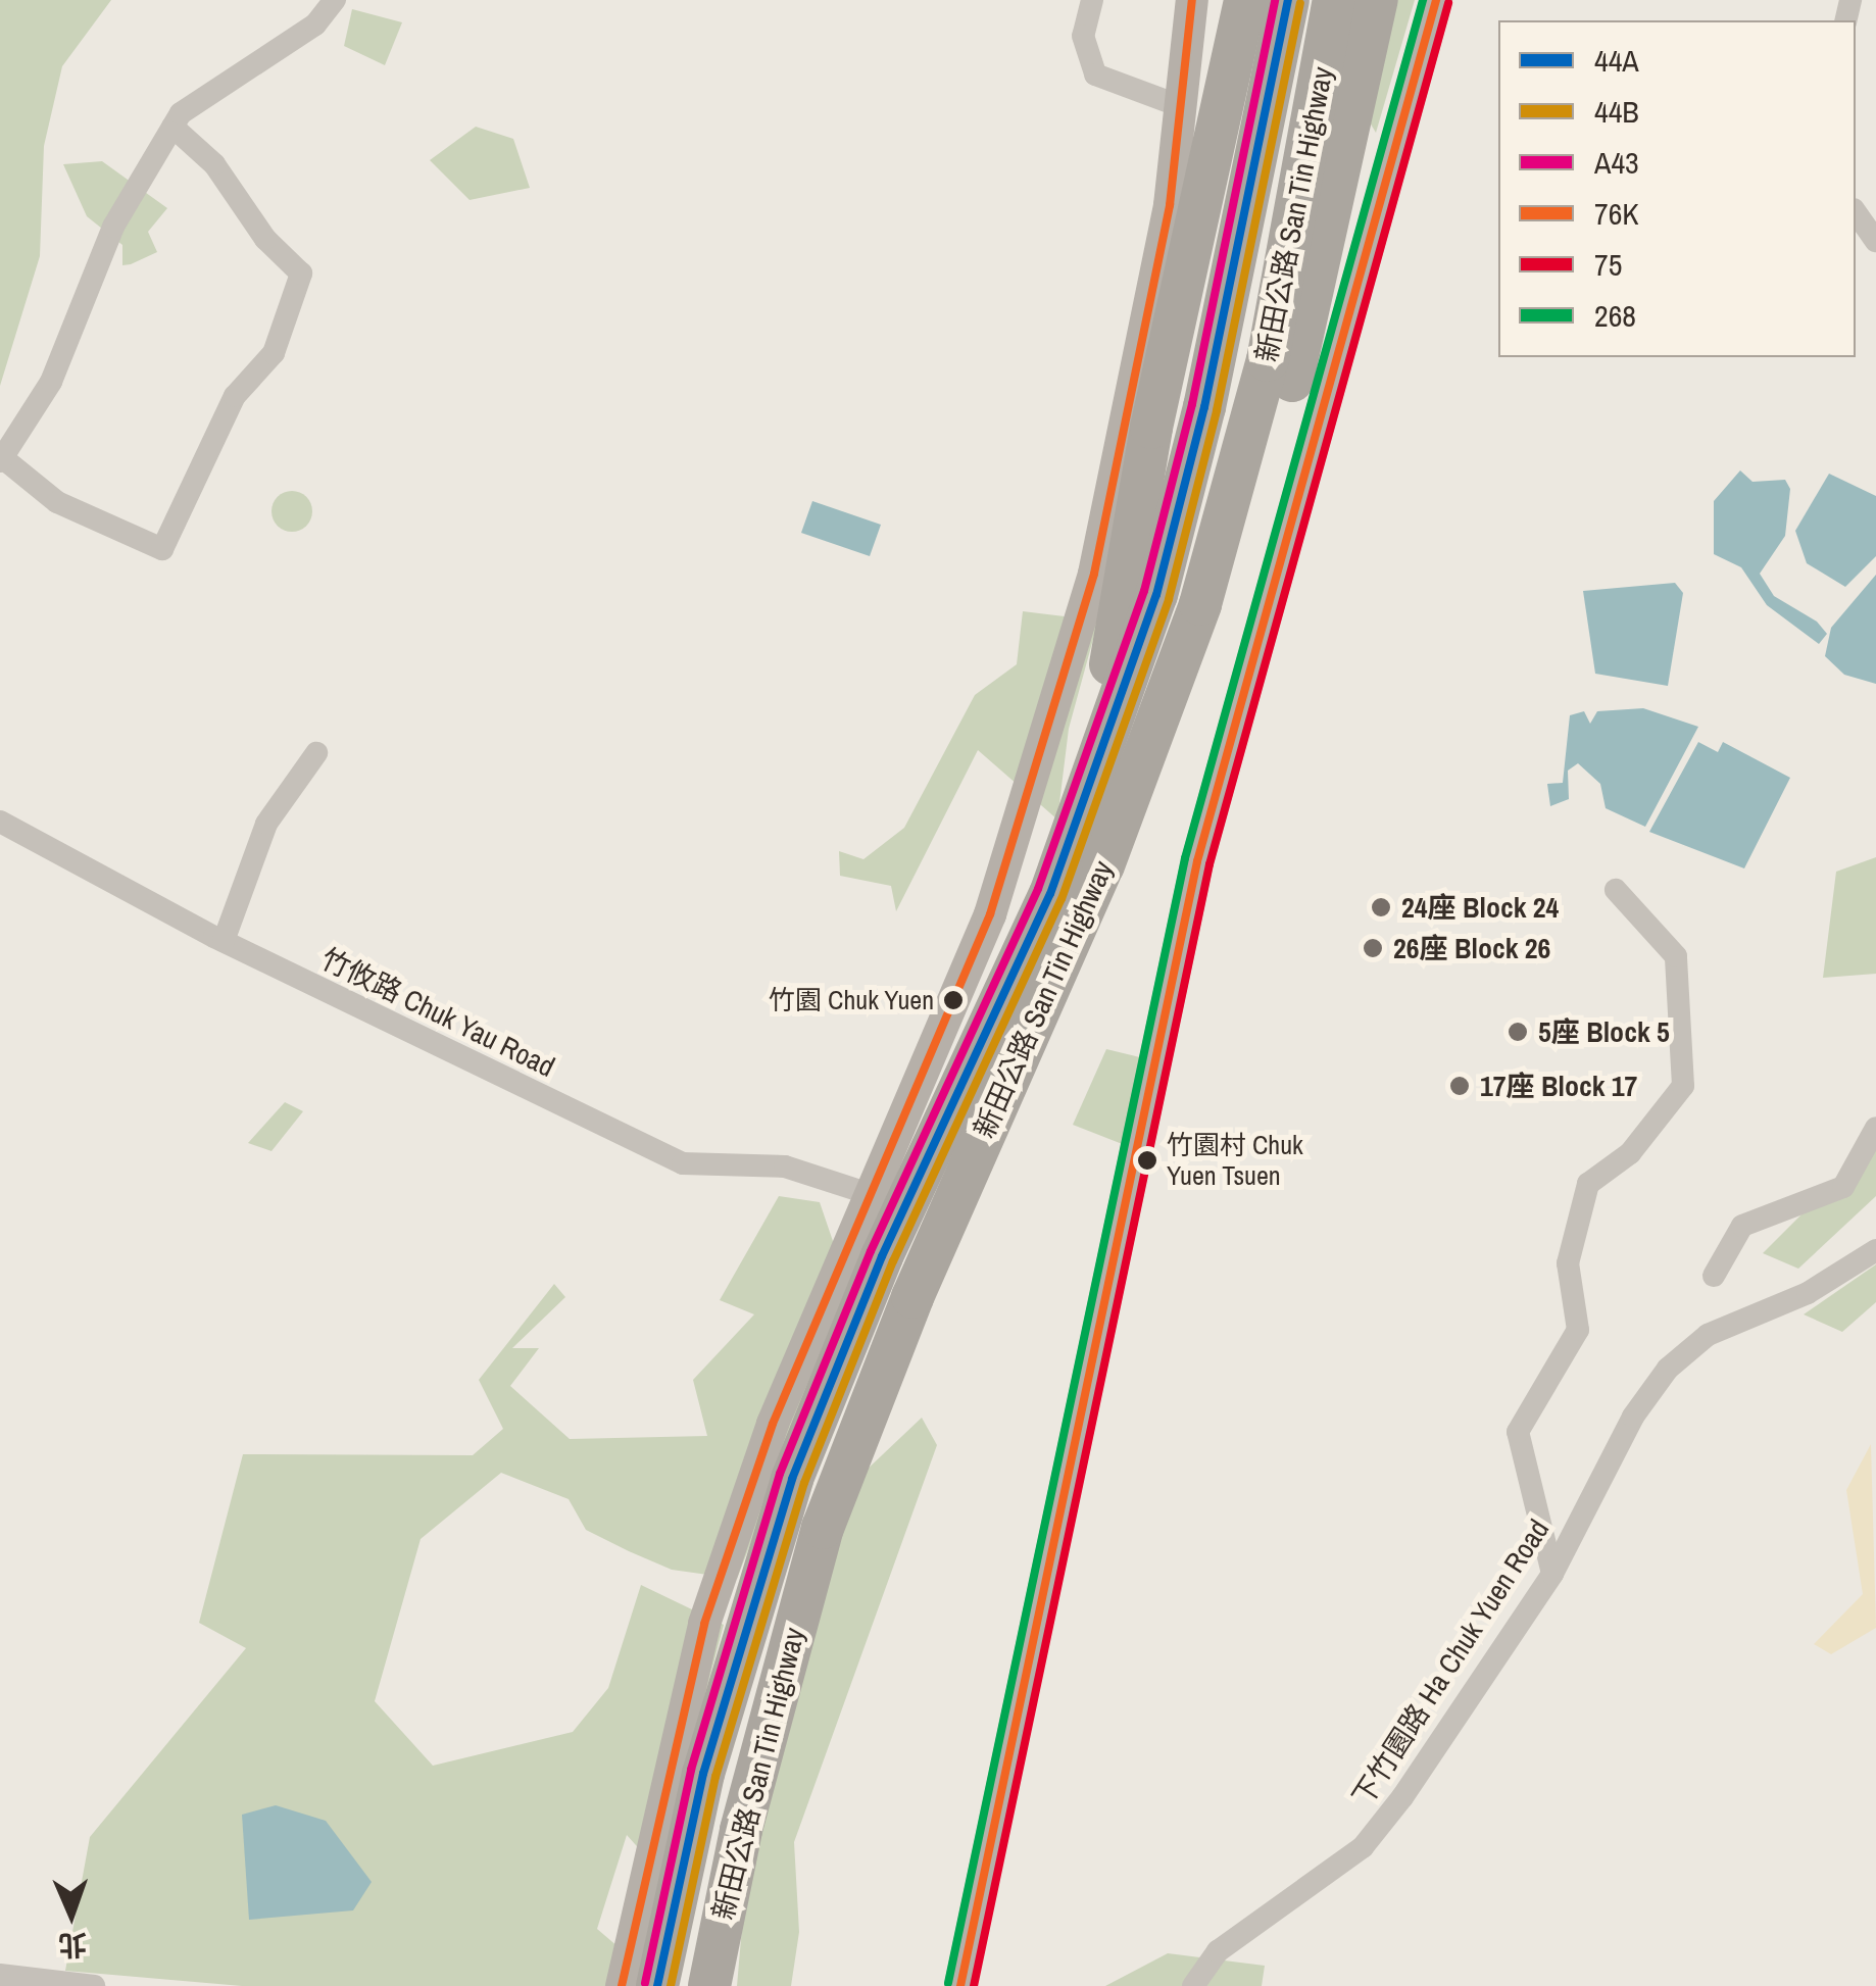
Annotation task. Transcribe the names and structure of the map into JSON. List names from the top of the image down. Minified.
{"streets":{"highway":["新田公路 San Tin Highway"],"street":["竹攸路 Chuk Yau Road","下竹園路 Ha Chuk Yuen Road"]},"places":["24座 Block 24","26座 Block 26","竹園 Chuk Yuen","5座 Block 5","17座 Block 17","竹園村 Chuk Yuen Tsuen"],"lines":["transit line 44A","transit line A43","transit line 76K","transit line 268","transit line 44B","transit line 75"],"legend":["44A","44B","A43","76K","75","268"],"north":"bottom"}
